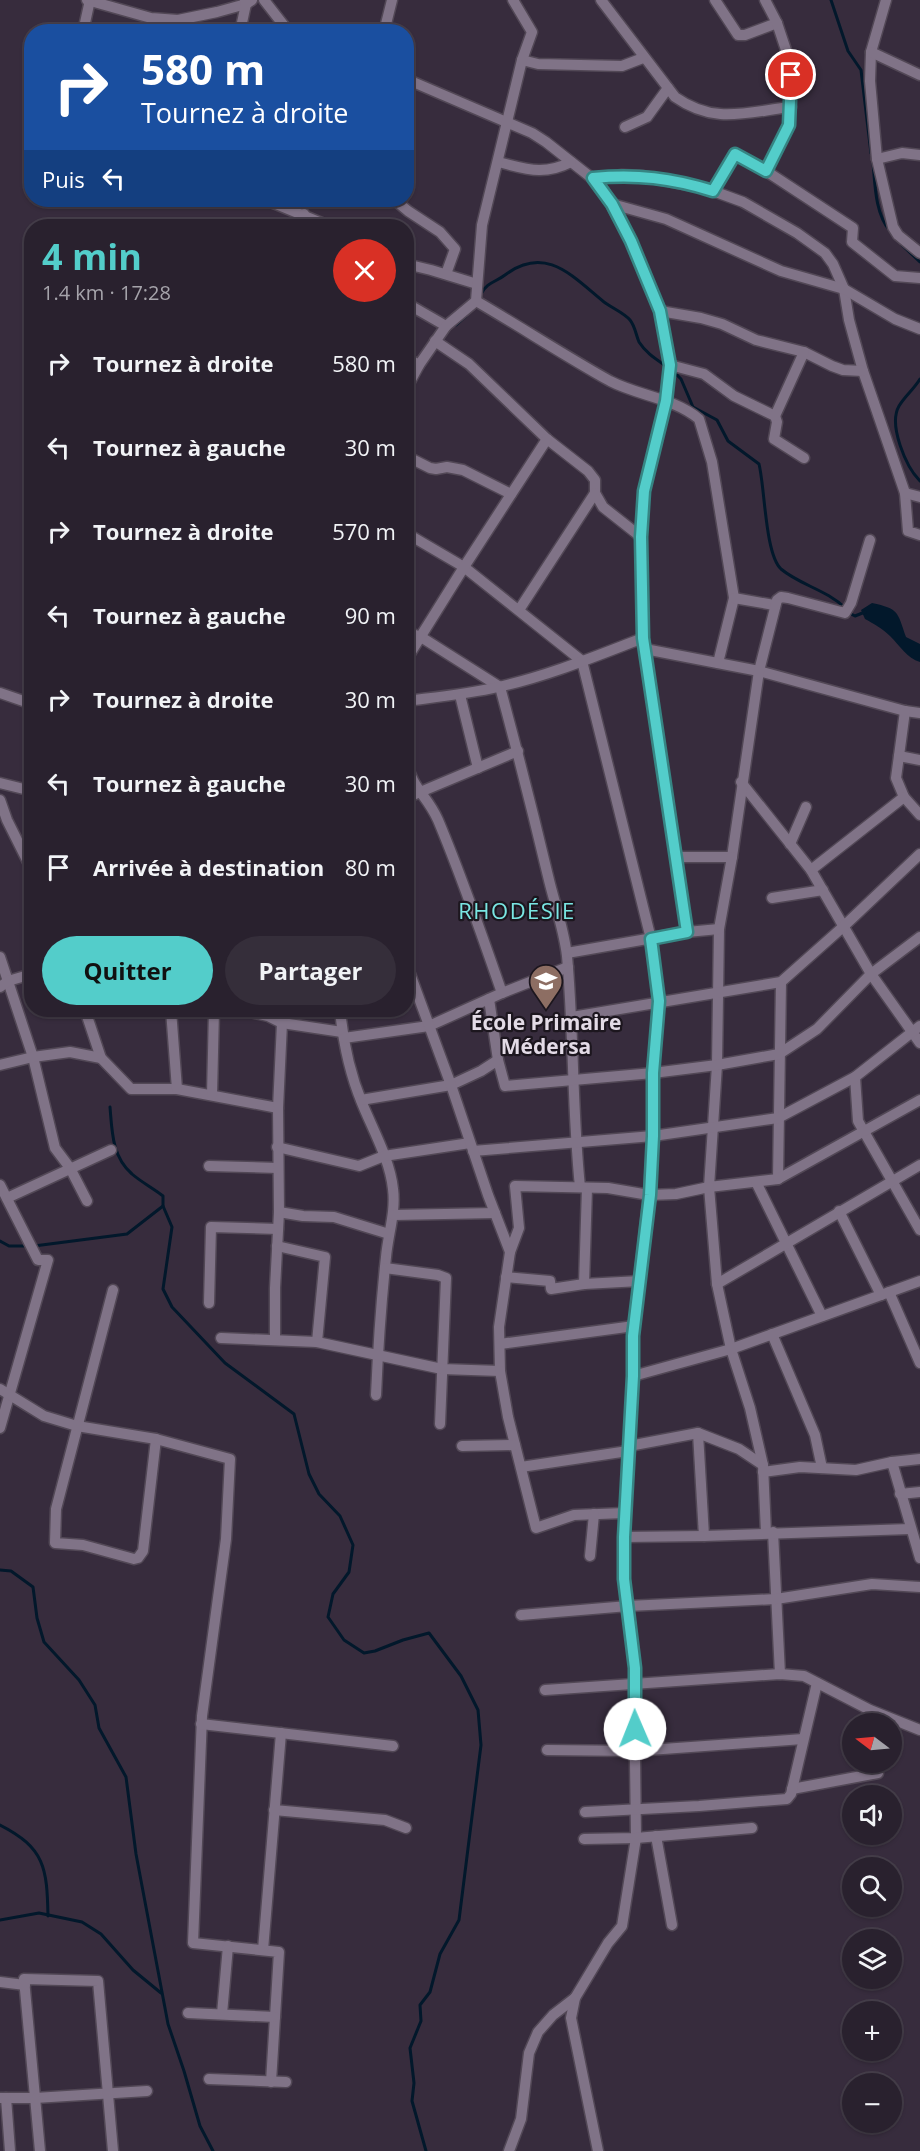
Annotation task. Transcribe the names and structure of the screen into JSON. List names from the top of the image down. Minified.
{"districts":["RHODÉSIE"],"places":{"school or university":["École Primaire Médersa"]},"north":"left","page":{"turn":["580 m","Tournez à droite"],"then":"Puis","heading":["4 min","1.4 km · 17:28"],"list":[{"name":"Tournez à droite","value":"580 m"},{"name":"Tournez à gauche","value":"30 m"},{"name":"Tournez à droite","value":"570 m"},{"name":"Tournez à gauche","value":"90 m"},{"name":"Tournez à droite","value":"30 m"},{"name":"Tournez à gauche","value":"30 m"},{"name":"Arrivée à destination","value":"80 m"}],"buttons":["Quitter","Partager"],"map_buttons":["+","−"]}}
